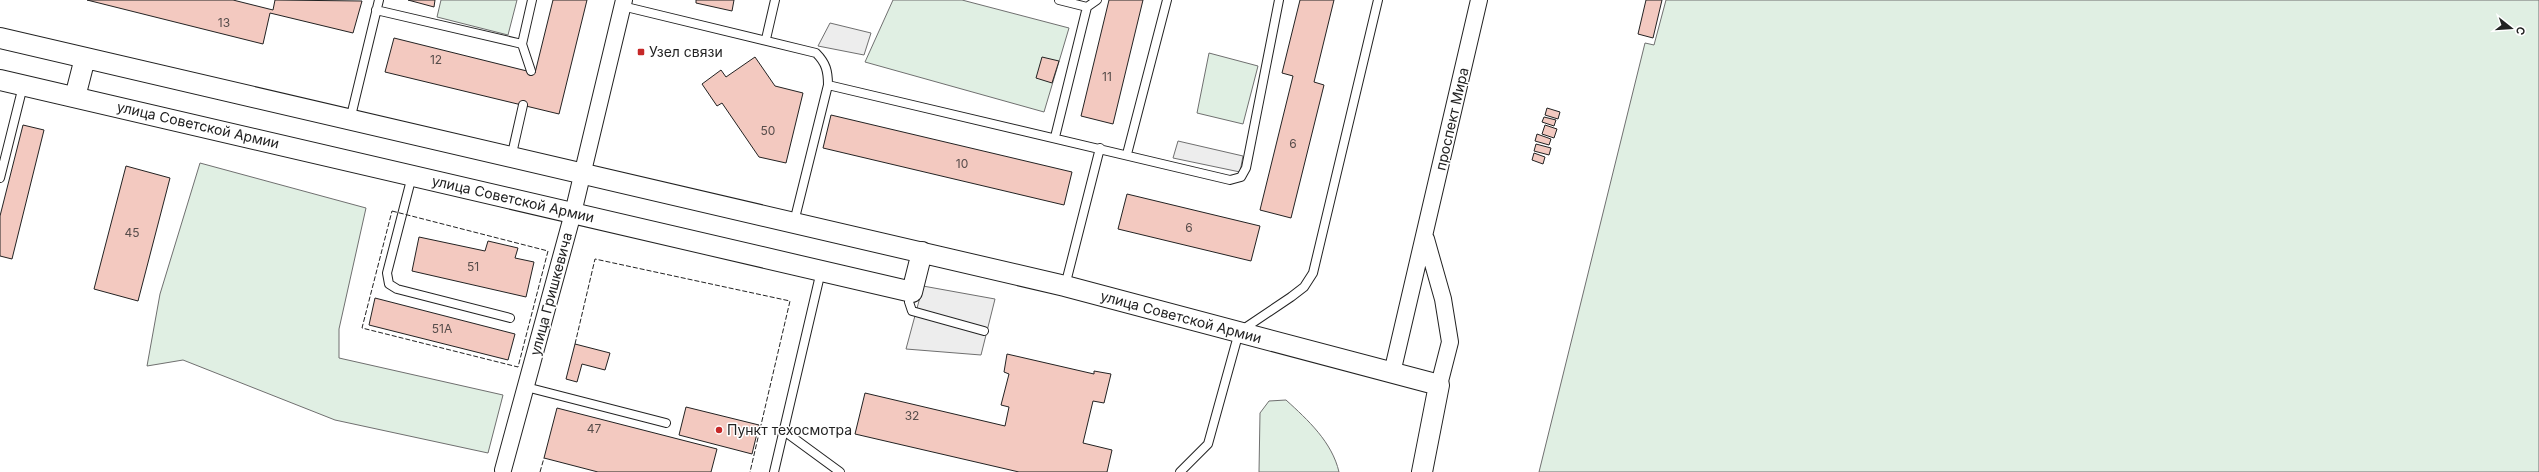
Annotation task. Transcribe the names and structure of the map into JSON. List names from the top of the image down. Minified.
{"streets":{"street":["проспект Мира","улица Советской Армии","улица Гришкевича"]},"crossings":[["проспект Мира","улица Советской Армии"],["улица Советской Армии","улица Гришкевича"]],"places":{"transit":["Узел связи"],"other":["Пункт техосмотра"]},"house_numbers":["13","12","11","50","6","10","6","45","51","51А","32","47"],"north":"right"}
